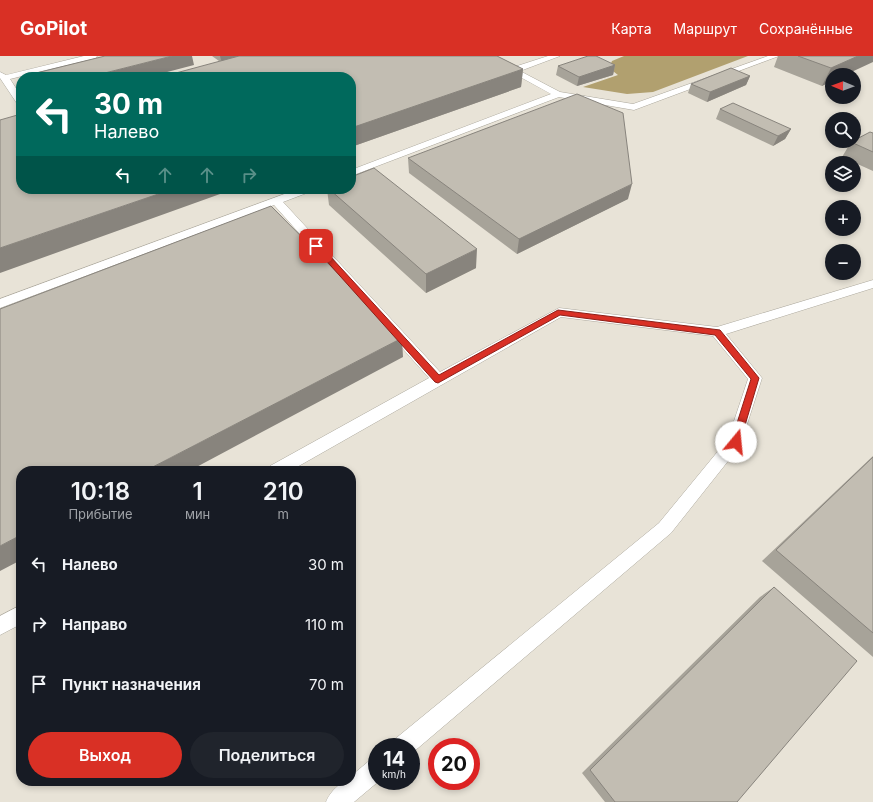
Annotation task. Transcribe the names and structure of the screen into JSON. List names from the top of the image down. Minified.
{"north":"left","page":{"header":"GoPilot","nav":["Карта","Маршрут","Сохранённые"],"map_buttons":["+","−"],"turn":["30 m","Налево"],"eta":["10:18","Прибытие","1","мин","210","m"],"list":[{"name":"Налево","value":"30 m"},{"name":"Направо","value":"110 m"},{"name":"Пункт назначения","value":"70 m"}],"buttons":["Выход","Поделиться"],"speed":"14 km/h","limit":"20"}}
